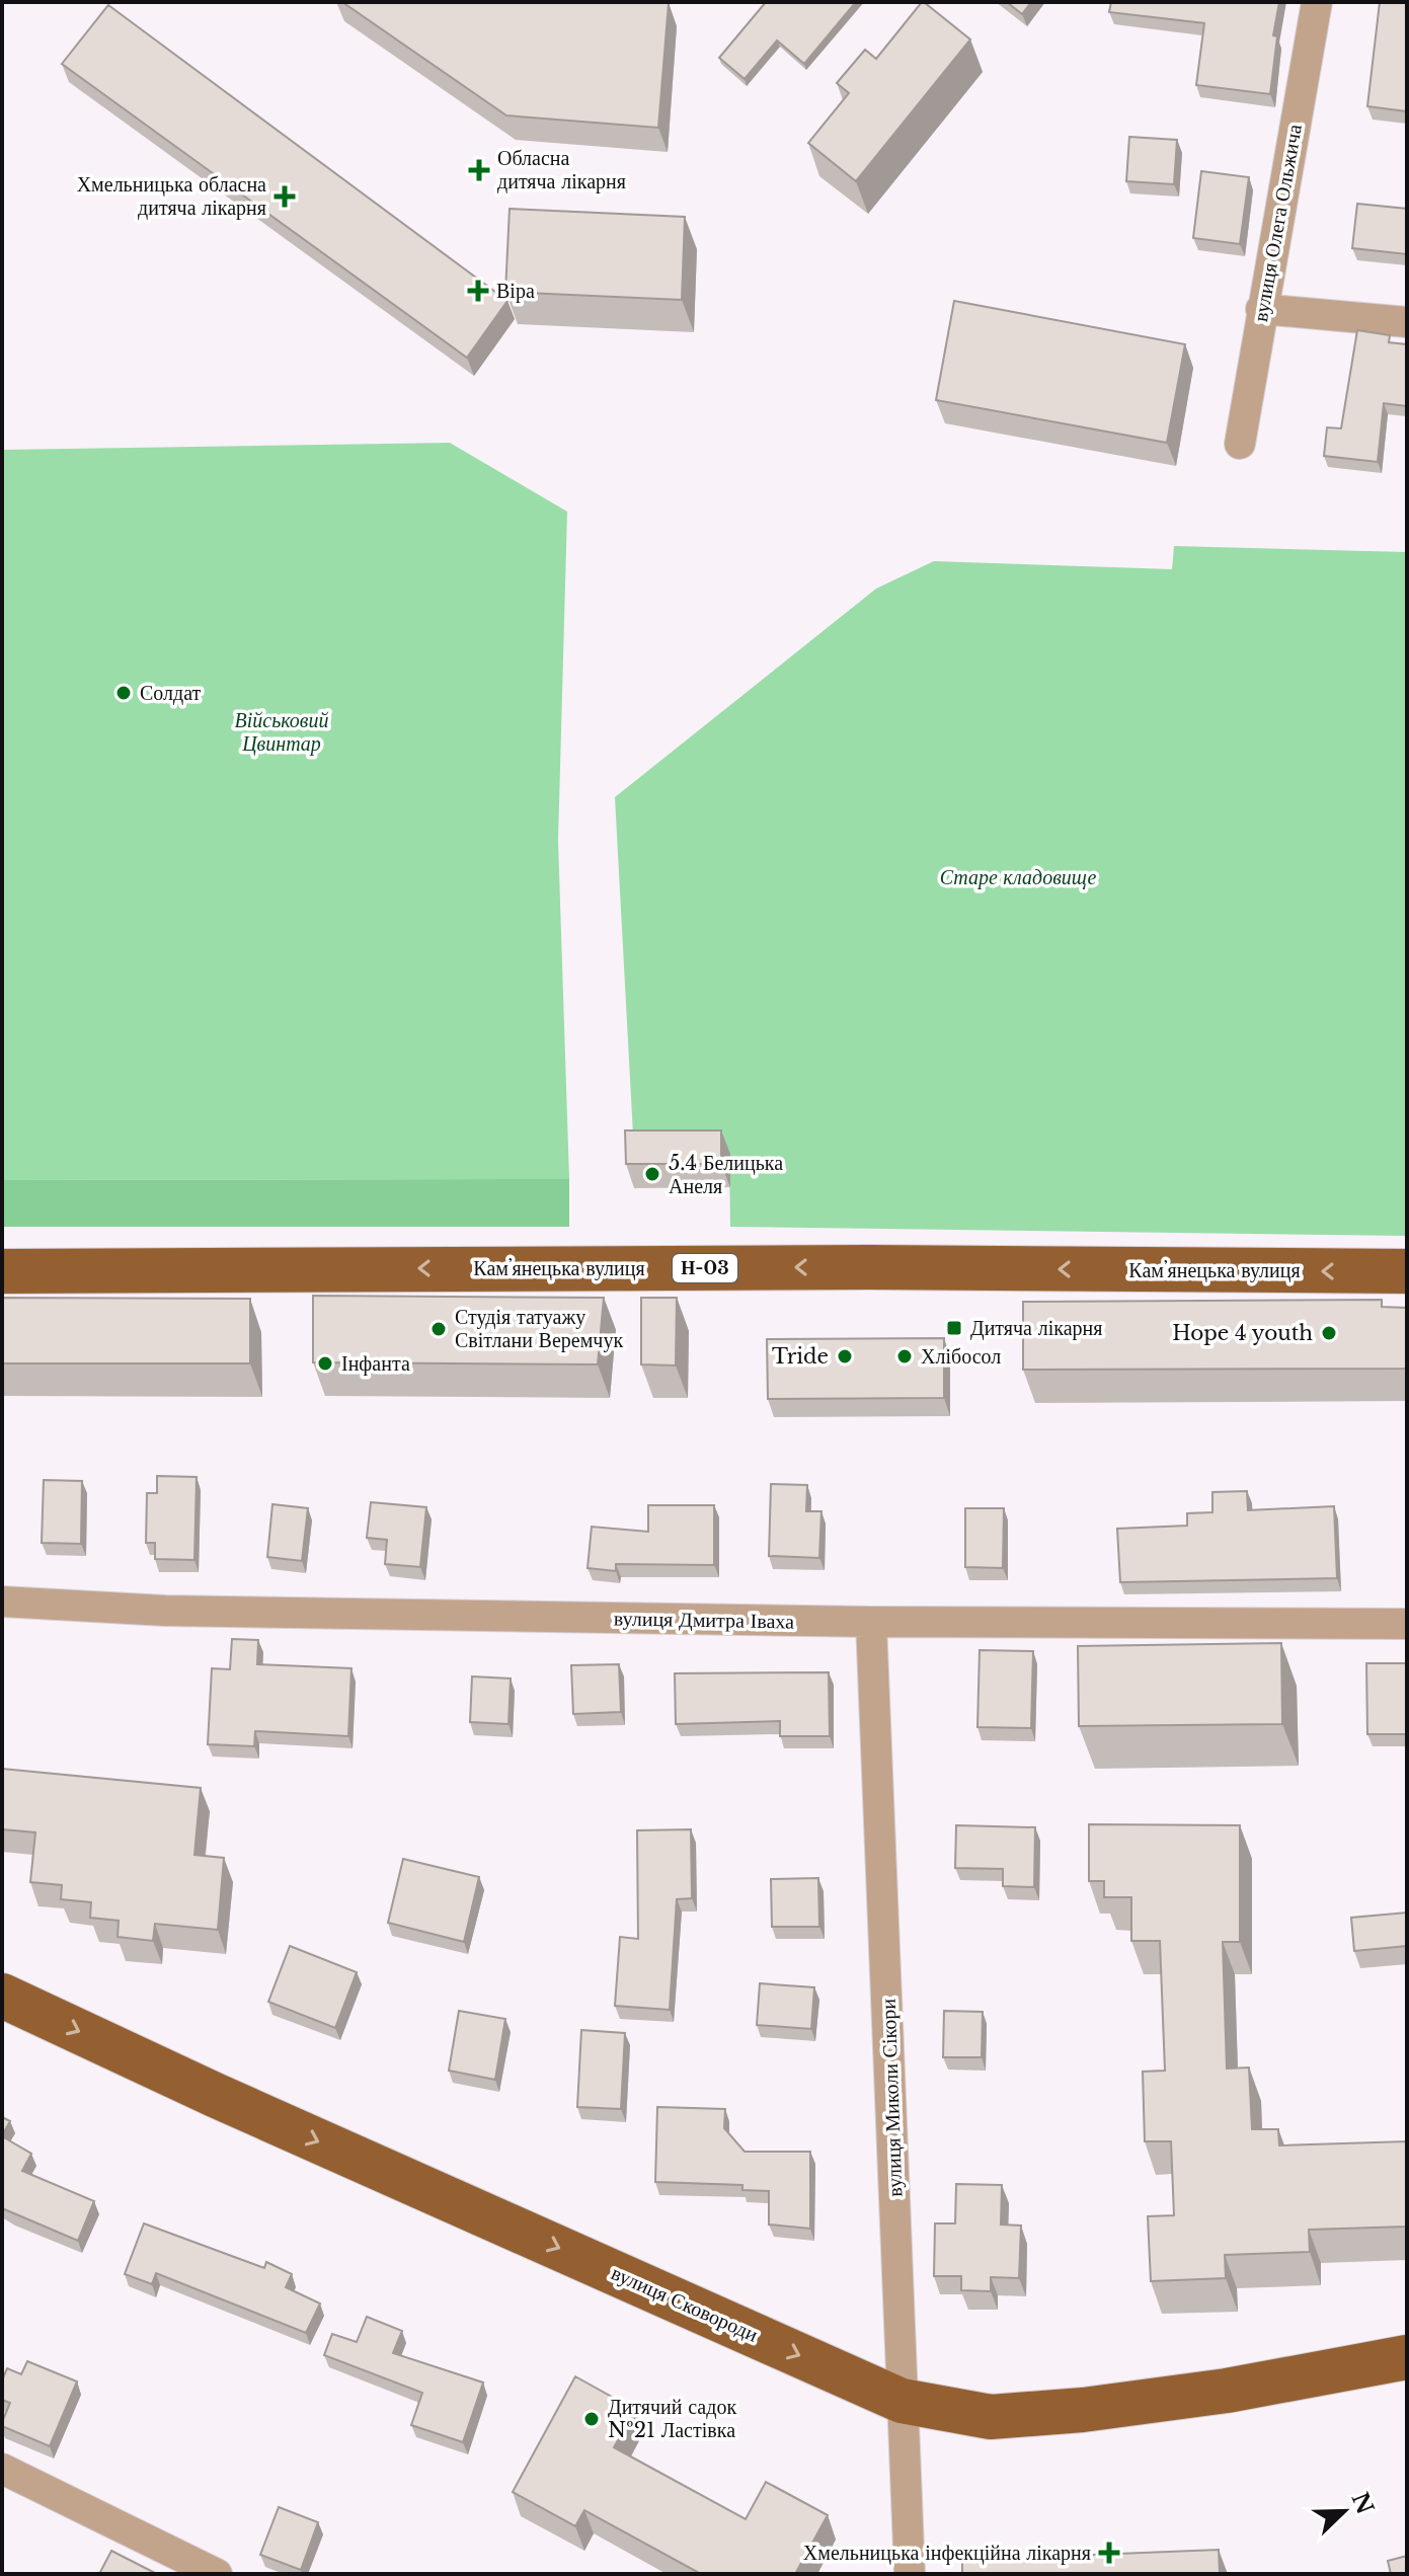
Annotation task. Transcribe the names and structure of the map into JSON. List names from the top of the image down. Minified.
{"streets":{"main road":["Камʼянецька вулиця","Н-03","вулиця Сковороди"],"street":["вулиця Олега Ольжича","вулиця Дмитра Іваха","вулиця Миколи Сікори"]},"crossings":[["вулиця Дмитра Іваха","вулиця Миколи Сікори"],["вулиця Миколи Сікори","вулиця Сковороди"]],"one_way":["Камʼянецька вулиця","вулиця Сковороди"],"parks":["Військовий Цвинтар","Старе кладовище"],"places":{"health":["Обласна дитяча лікарня","Хмельницька обласна дитяча лікарня","Віра","Хмельницька інфекційна лікарня"],"other":["Солдат","5.4 Белицька Анеля","Студія татуажу Світлани Веремчук","Hope 4 youth","Tride","Хлібосол","Інфанта","Дитячий садок №21 Ластівка"],"transit":["Дитяча лікарня"]},"north":"top right"}
